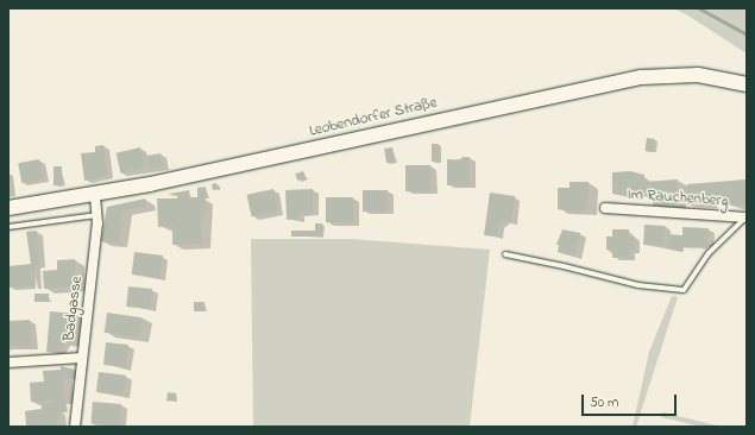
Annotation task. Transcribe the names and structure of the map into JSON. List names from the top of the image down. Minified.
{"streets":{"main road":["Leobendorfer Straße"],"street":["Im Rauchenberg","Badgasse"]},"crossings":[["Leobendorfer Straße","Badgasse"]],"scale_bar":"50 m"}
